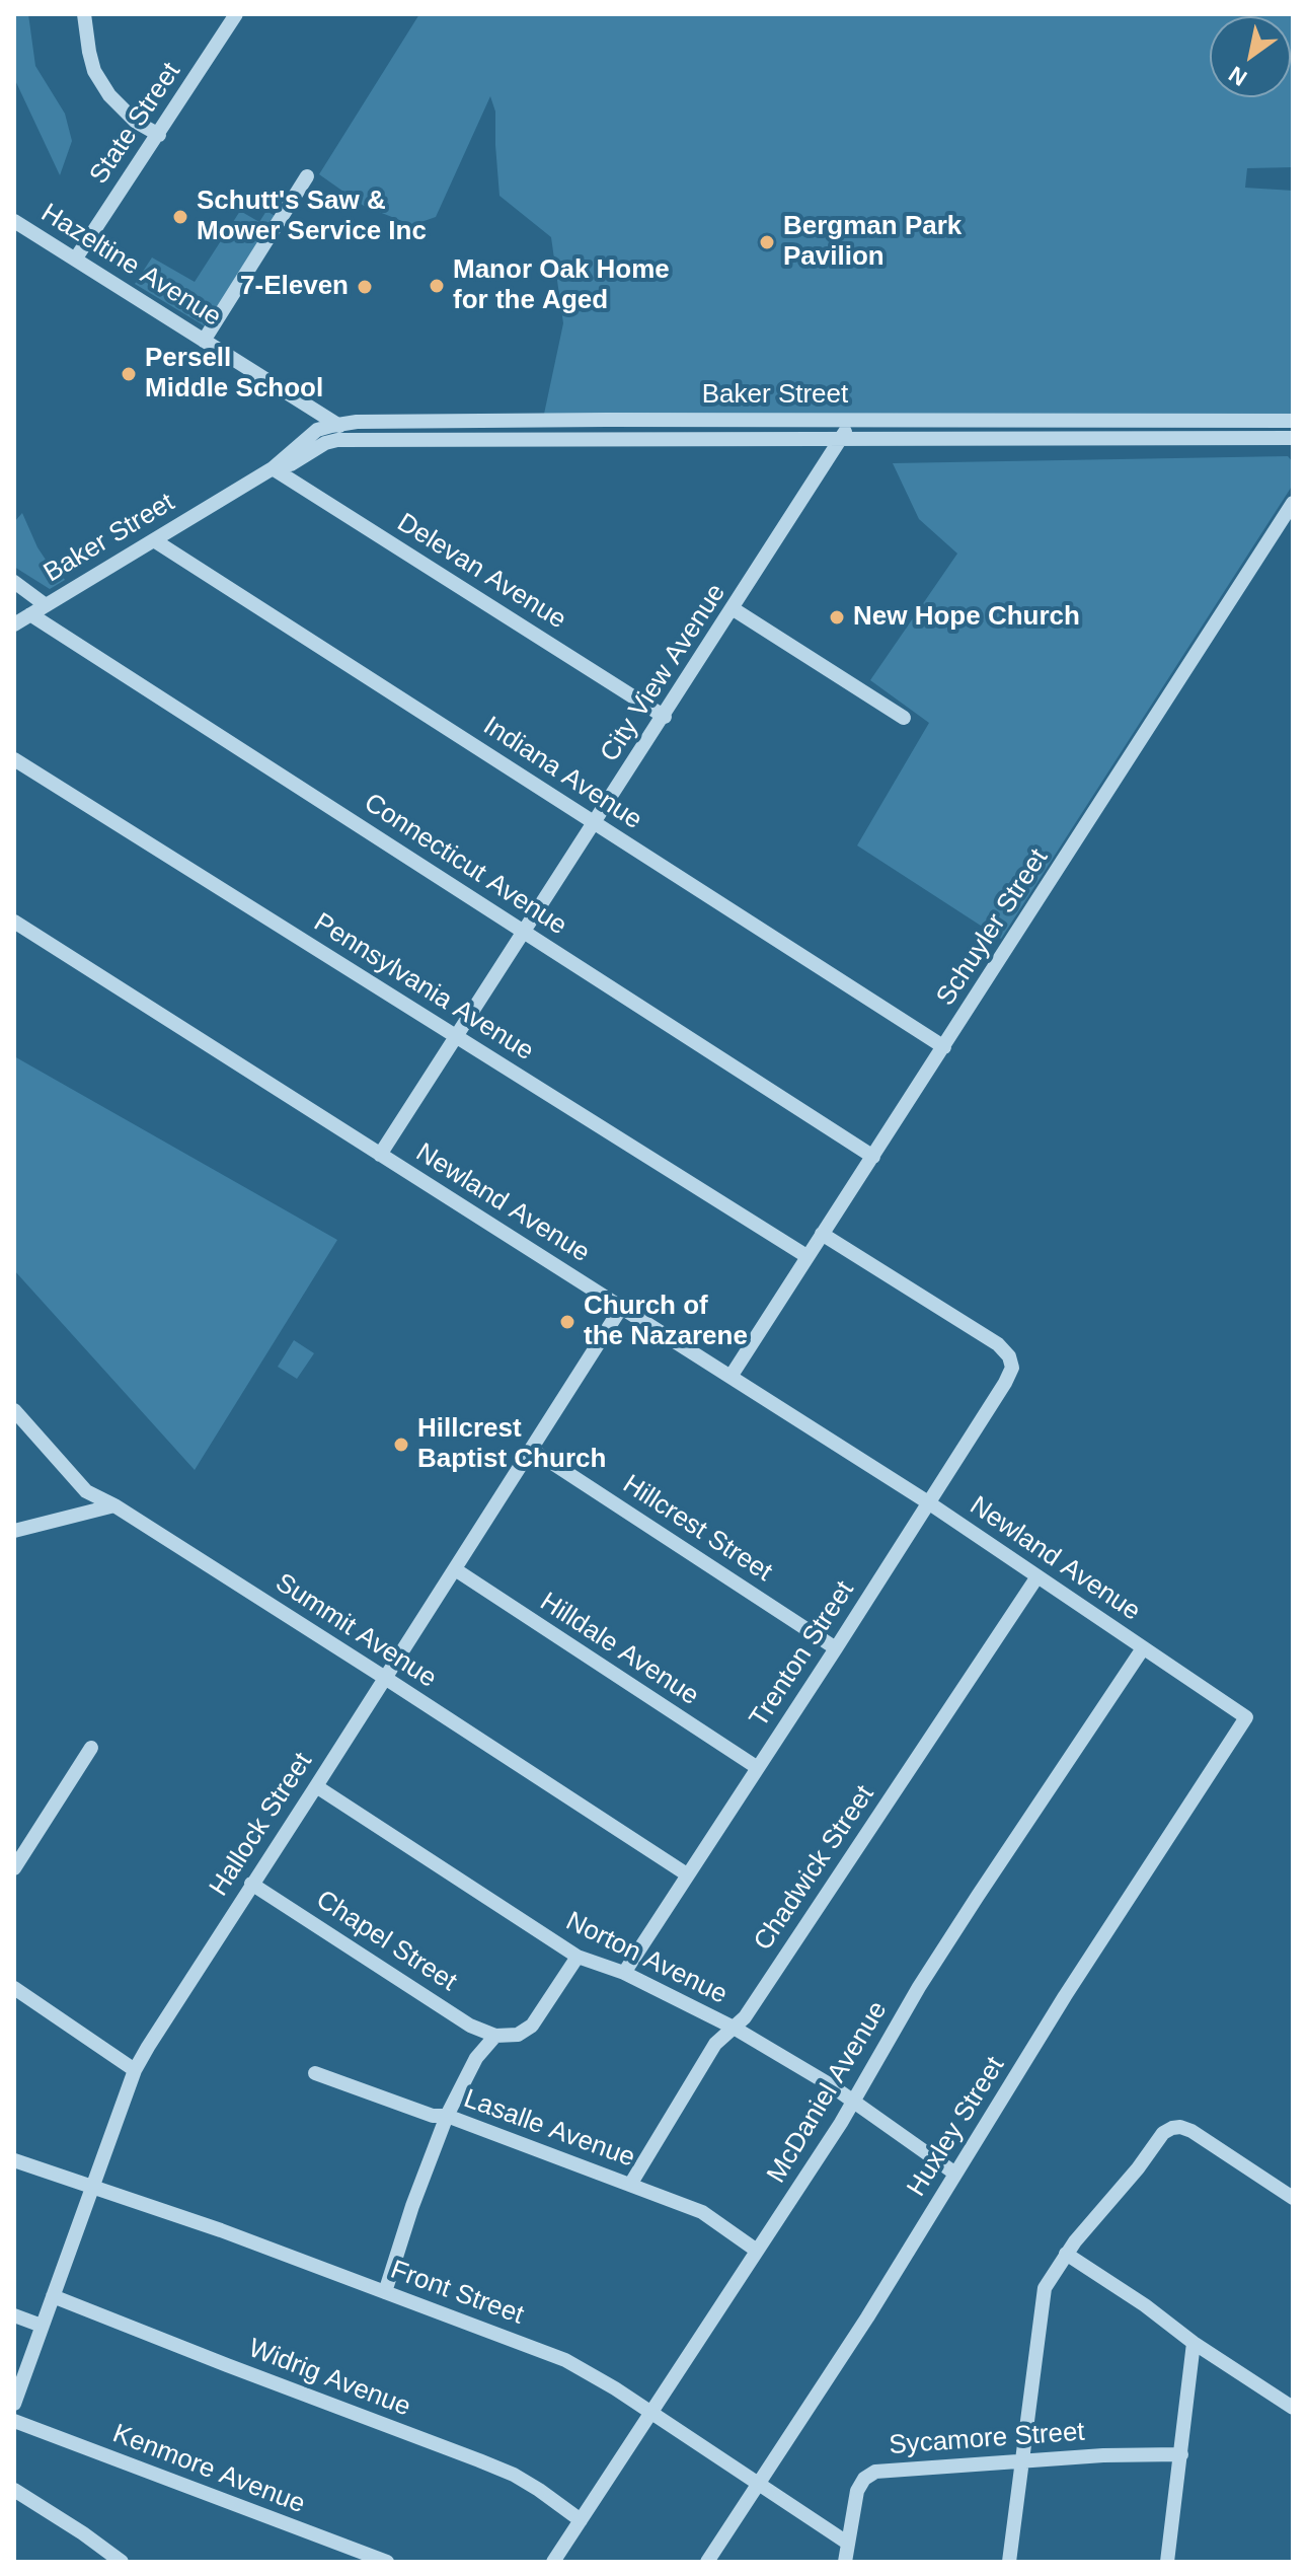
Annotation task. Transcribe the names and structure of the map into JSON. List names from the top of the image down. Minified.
{"streets":{"street":["State Street","Hazeltine Avenue","Baker Street","Delevan Avenue","City View Avenue","Indiana Avenue","Connecticut Avenue","Schuyler Street","Pennsylvania Avenue","Newland Avenue","Hillcrest Street","Summit Avenue","Hilldale Avenue","Trenton Street","Hallock Street","Chadwick Street","Chapel Street","Norton Avenue","McDaniel Avenue","Huxley Street","Lasalle Avenue","Front Street","Widrig Avenue","Sycamore Street","Kenmore Avenue"]},"crossings":[["State Street","Hazeltine Avenue"],["Hazeltine Avenue","Baker Street"],["Baker Street","Delevan Avenue"],["Baker Street","City View Avenue"],["Baker Street","Indiana Avenue"],["Baker Street","Connecticut Avenue"],["Delevan Avenue","City View Avenue"],["City View Avenue","Indiana Avenue"],["City View Avenue","Connecticut Avenue"],["City View Avenue","Pennsylvania Avenue"],["City View Avenue","Newland Avenue"],["Indiana Avenue","Schuyler Street"],["Connecticut Avenue","Schuyler Street"],["Schuyler Street","Pennsylvania Avenue"],["Schuyler Street","Newland Avenue"],["Schuyler Street","Trenton Street"],["Newland Avenue","Trenton Street"],["Newland Avenue","Hallock Street"],["Newland Avenue","Chadwick Street"],["Newland Avenue","McDaniel Avenue"],["Newland Avenue","Huxley Street"],["Hillcrest Street","Trenton Street"],["Hillcrest Street","Hallock Street"],["Summit Avenue","Trenton Street"],["Summit Avenue","Hallock Street"],["Hilldale Avenue","Trenton Street"],["Hilldale Avenue","Hallock Street"],["Trenton Street","Norton Avenue"],["Hallock Street","Chapel Street"],["Hallock Street","Norton Avenue"],["Hallock Street","Front Street"],["Hallock Street","Widrig Avenue"],["Chadwick Street","Norton Avenue"],["Chadwick Street","Lasalle Avenue"],["Norton Avenue","McDaniel Avenue"],["Norton Avenue","Huxley Street"],["McDaniel Avenue","Lasalle Avenue"],["McDaniel Avenue","Front Street"],["McDaniel Avenue","Widrig Avenue"],["Huxley Street","Front Street"],["Front Street","Sycamore Street"]],"places":["Schutt's Saw & Mower Service Inc","Bergman Park Pavilion","Manor Oak Home for the Aged","7-Eleven","Persell Middle School","New Hope Church","Church of the Nazarene","Hillcrest Baptist Church"],"north":"bottom left"}
